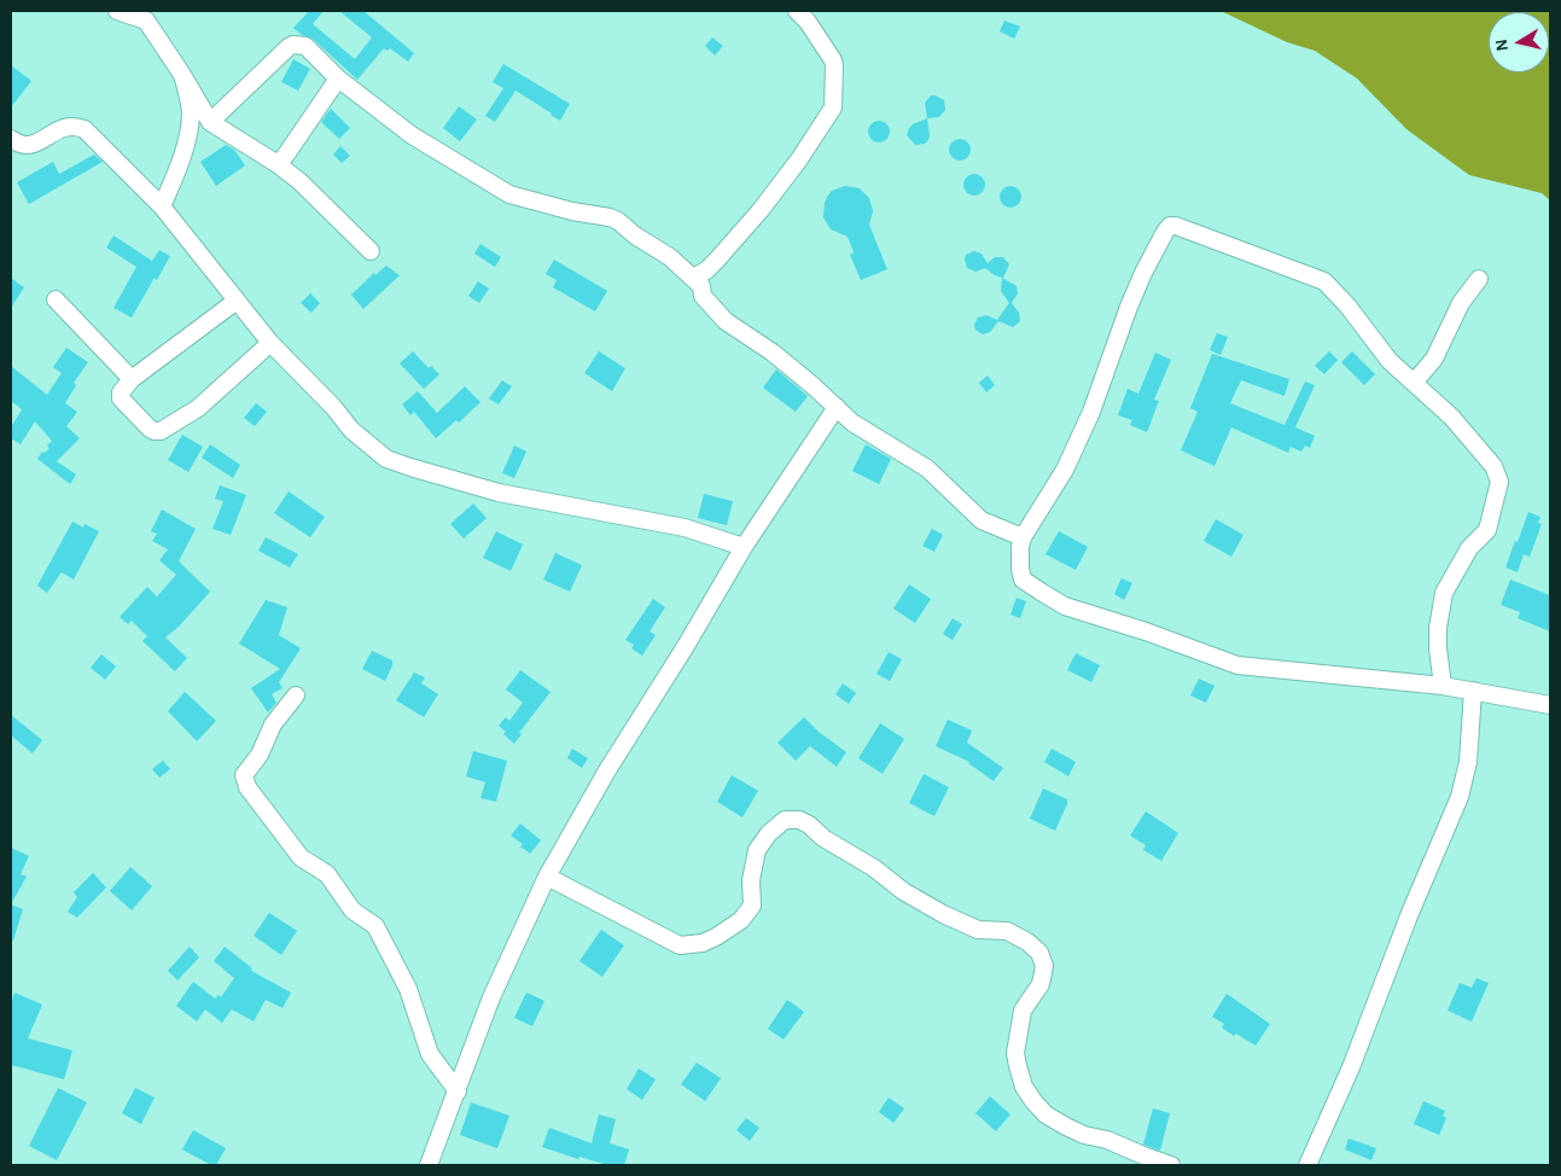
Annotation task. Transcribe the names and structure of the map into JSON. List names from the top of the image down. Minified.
{"north":"left"}
